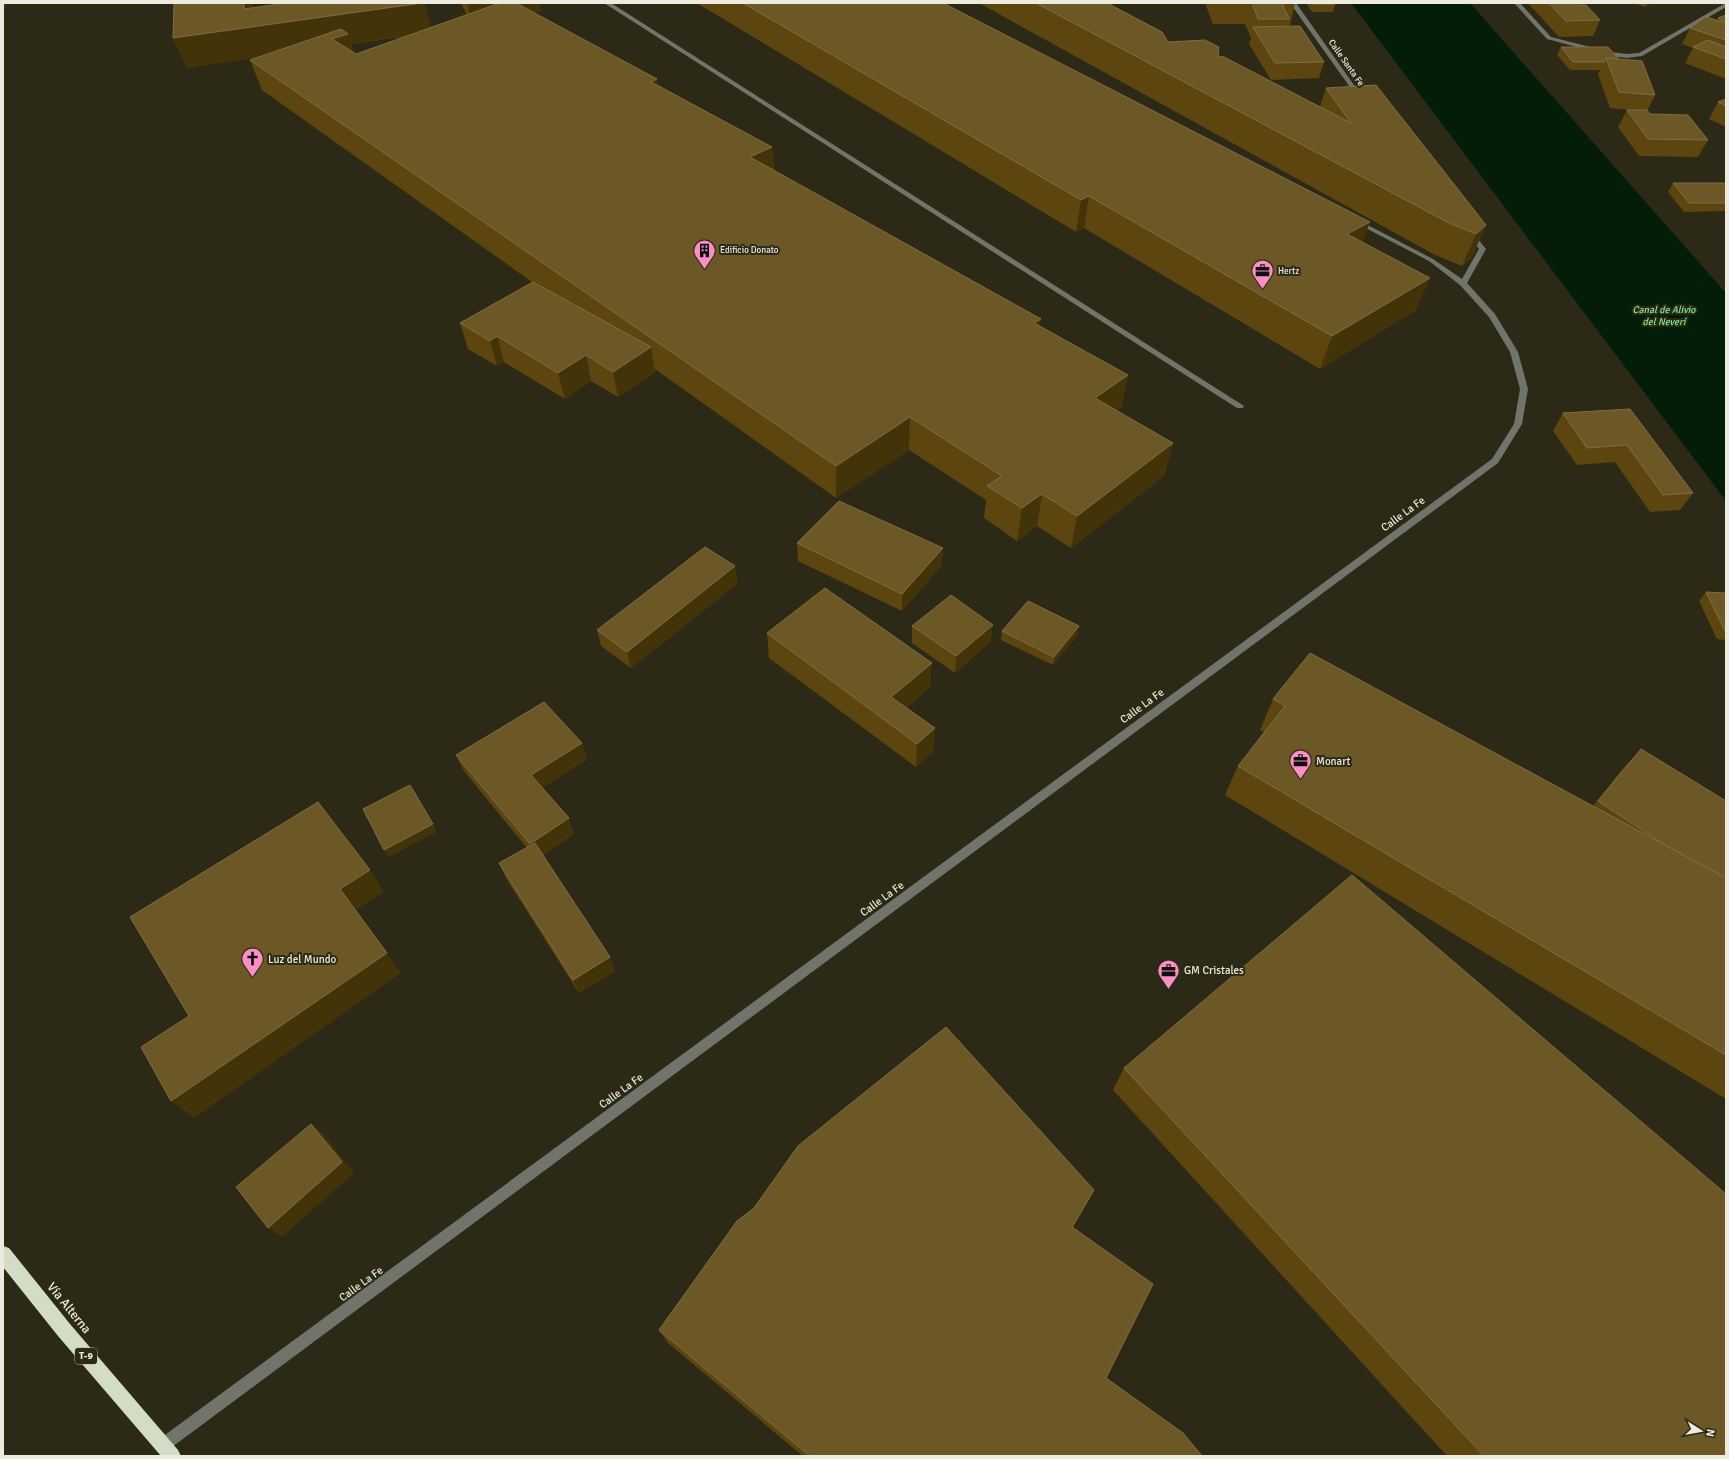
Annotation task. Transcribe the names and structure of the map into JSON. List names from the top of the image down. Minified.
{"streets":{"highway":["Vía Alterna","T-9"],"street":["Calle Santa Fe","Calle La Fe"]},"crossings":[["Calle La Fe","Vía Alterna"]],"water":["Canal de Alivio del Neverí"],"places":{"building":["Edificio Donato"],"office":["Hertz","Monart","GM Cristales"],"church":["Luz del Mundo"]},"north":"right"}
